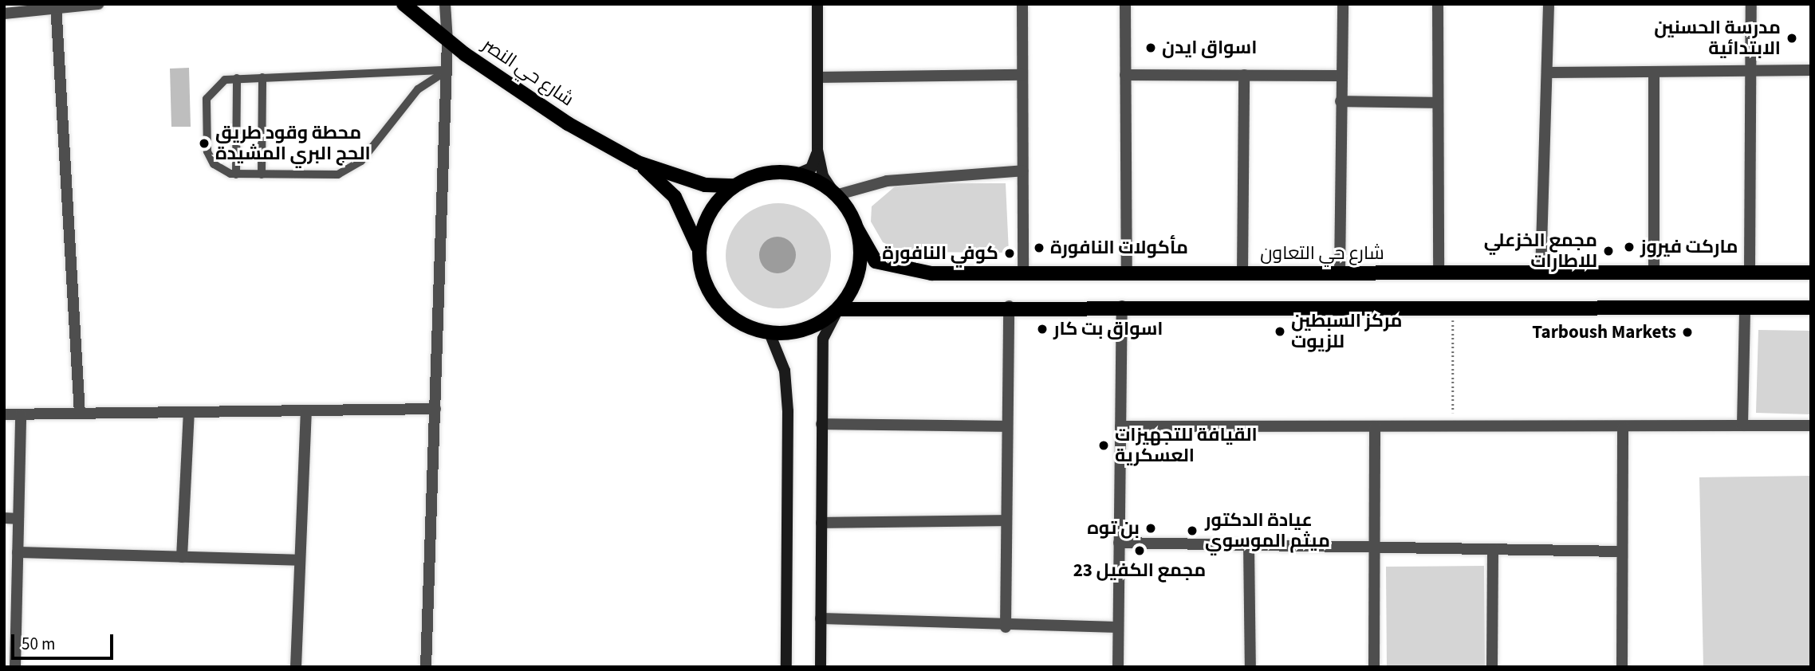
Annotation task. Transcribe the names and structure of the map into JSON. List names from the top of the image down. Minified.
{"streets":{"main road":["شارع حي النصر","شارع حي التعاون"]},"places":["مدرسة الحسنين الابتدائية","اسواق ايدن","محطة وقود طريق الحج البري المشيدة","ماركت فيروز","مأكولات النافورة","مجمع الخزعلي للاطارات","كوفي النافورة","اسواق بت كار","مركز السبطين للزيوت","Tarboush Markets","القيافة للتجهيزات العسكرية","بن توه","عيادة الدكتور ميثم الموسوي","مجمع الكفيل 23"],"scale_bar":"50 m"}
